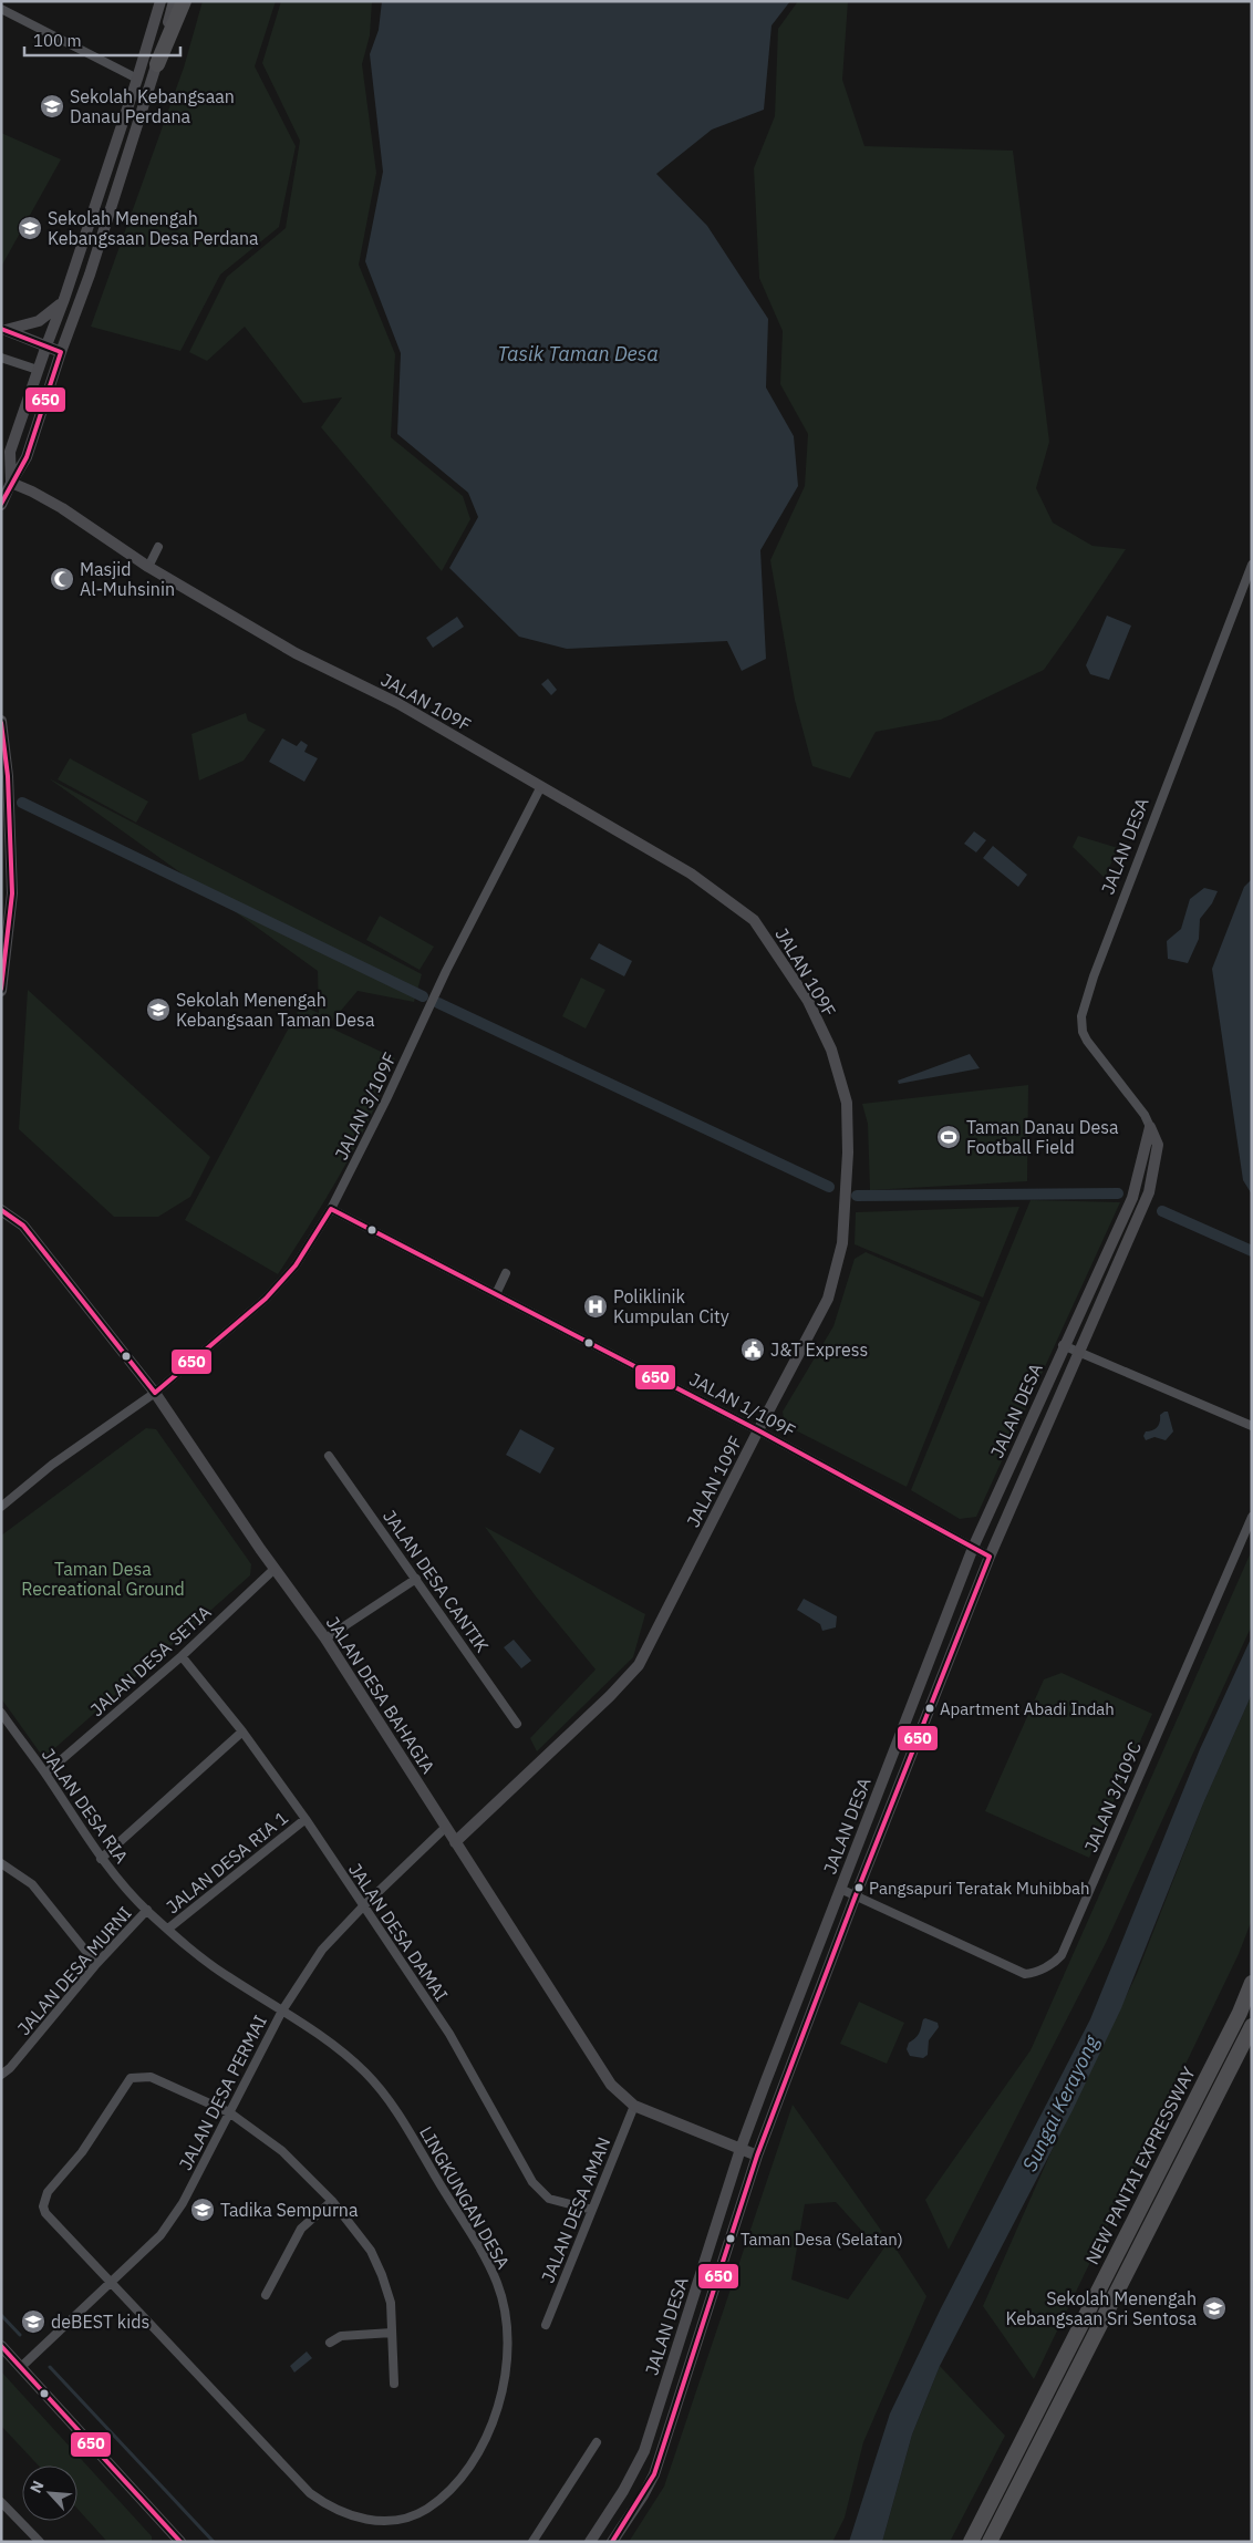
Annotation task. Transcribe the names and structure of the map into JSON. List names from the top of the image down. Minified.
{"streets":{"highway":["NEW PANTAI EXPRESSWAY"],"street":["JALAN 109F","JALAN DESA","JALAN 3/109F","JALAN 1/109F","JALAN DESA CANTIK","JALAN DESA SETIA","JALAN DESA BAHAGIA","JALAN 3/109C","JALAN DESA RIA","JALAN DESA RIA 1","JALAN DESA DAMAI","JALAN DESA MURNI","JALAN DESA PERMAI","LINGKUNGAN DESA","JALAN DESA AMAN"]},"crossings":[["JALAN 109F","JALAN 3/109F"],["JALAN 109F","JALAN 1/109F"],["JALAN 109F","JALAN DESA BAHAGIA"],["JALAN DESA","JALAN 1/109F"],["JALAN DESA","JALAN DESA BAHAGIA"],["JALAN DESA","JALAN 3/109C"],["JALAN 3/109F","JALAN 1/109F"],["JALAN 3/109F","JALAN DESA BAHAGIA"],["JALAN DESA SETIA","JALAN DESA BAHAGIA"],["JALAN DESA SETIA","JALAN DESA RIA"],["JALAN DESA SETIA","JALAN DESA DAMAI"],["JALAN DESA BAHAGIA","JALAN DESA PERMAI"],["JALAN DESA BAHAGIA","JALAN DESA AMAN"],["JALAN DESA RIA","JALAN DESA RIA 1"],["JALAN DESA RIA","JALAN DESA MURNI"],["JALAN DESA RIA","JALAN DESA PERMAI"],["JALAN DESA RIA","LINGKUNGAN DESA"],["JALAN DESA RIA 1","JALAN DESA DAMAI"],["JALAN DESA DAMAI","JALAN DESA PERMAI"],["JALAN DESA DAMAI","JALAN DESA AMAN"],["JALAN DESA PERMAI","LINGKUNGAN DESA"]],"water":["Tasik Taman Desa","Sungai Kerayong"],"parks":["Taman Desa Recreational Ground"],"places":{"school or university":["Sekolah Kebangsaan Danau Perdana","Sekolah Menengah Kebangsaan Desa Perdana","Sekolah Menengah Kebangsaan Taman Desa","Tadika Sempurna","Sekolah Menengah Kebangsaan Sri Sentosa","deBEST kids"],"mosque":["Masjid Al-Muhsinin"],"sports":["Taman Danau Desa Football Field"],"hospital":["Poliklinik Kumpulan City"],"public building":["J&T Express"],"other":["Apartment Abadi Indah","Pangsapuri Teratak Muhibbah","Taman Desa (Selatan)"]},"lines":["transit line 650"],"scale_bar":"100 m","north":"top left"}
